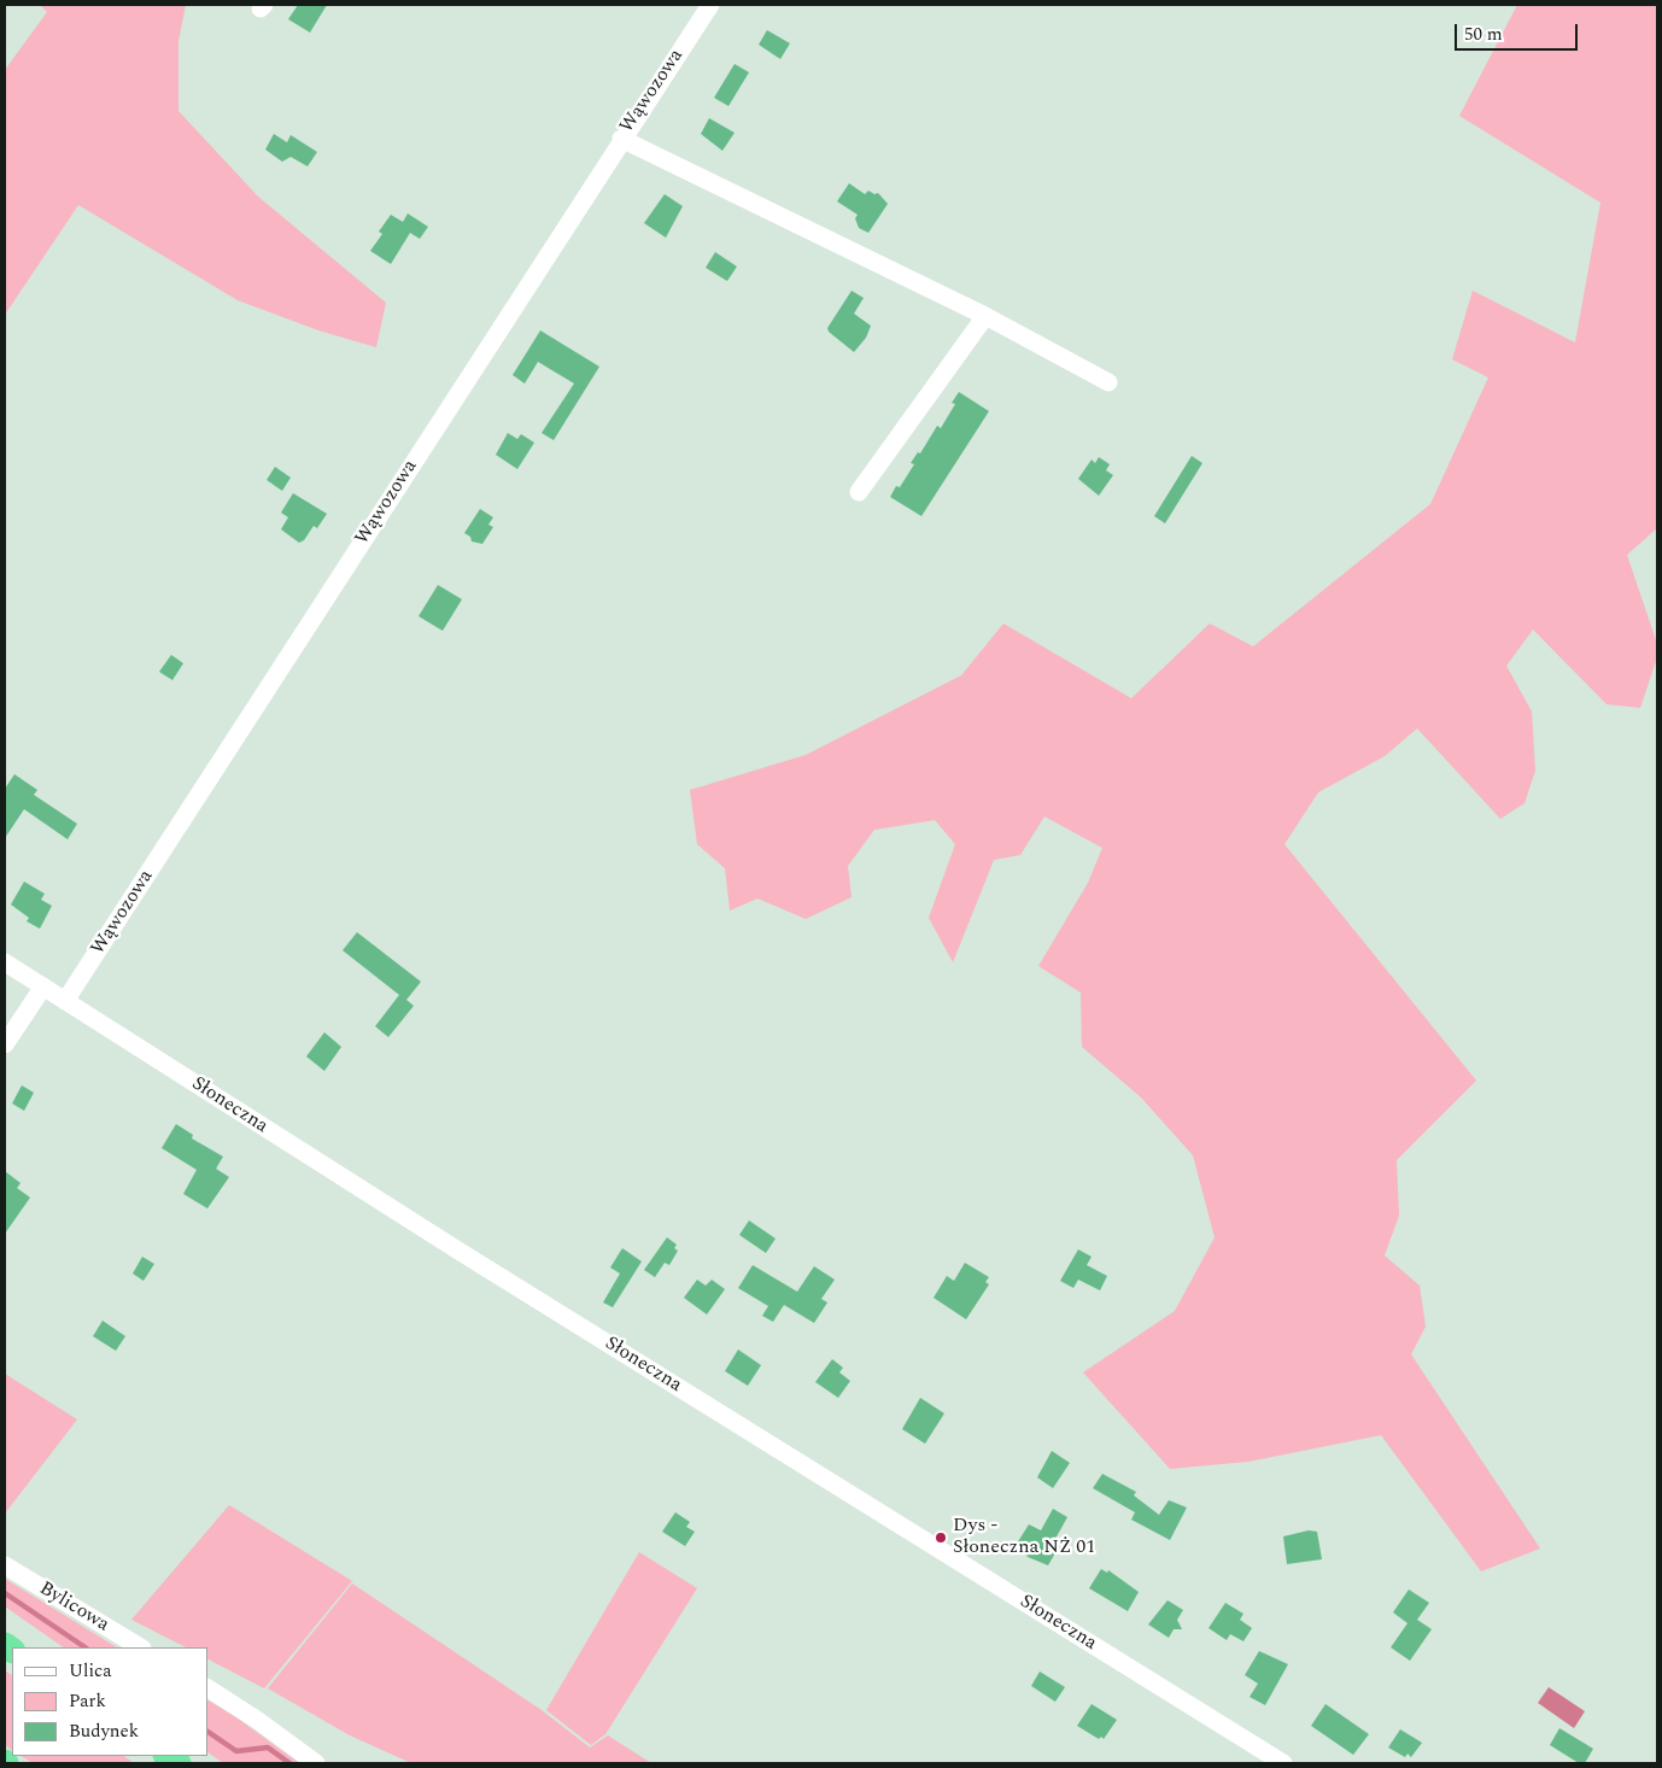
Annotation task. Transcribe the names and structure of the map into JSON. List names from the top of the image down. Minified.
{"streets":{"street":["Wąwozowa","Słoneczna","Bylicowa"]},"crossings":[["Wąwozowa","Słoneczna"]],"places":["Dys - Słoneczna NŻ 01"],"legend":["Ulica","Park","Budynek"],"scale_bar":"50 m"}
